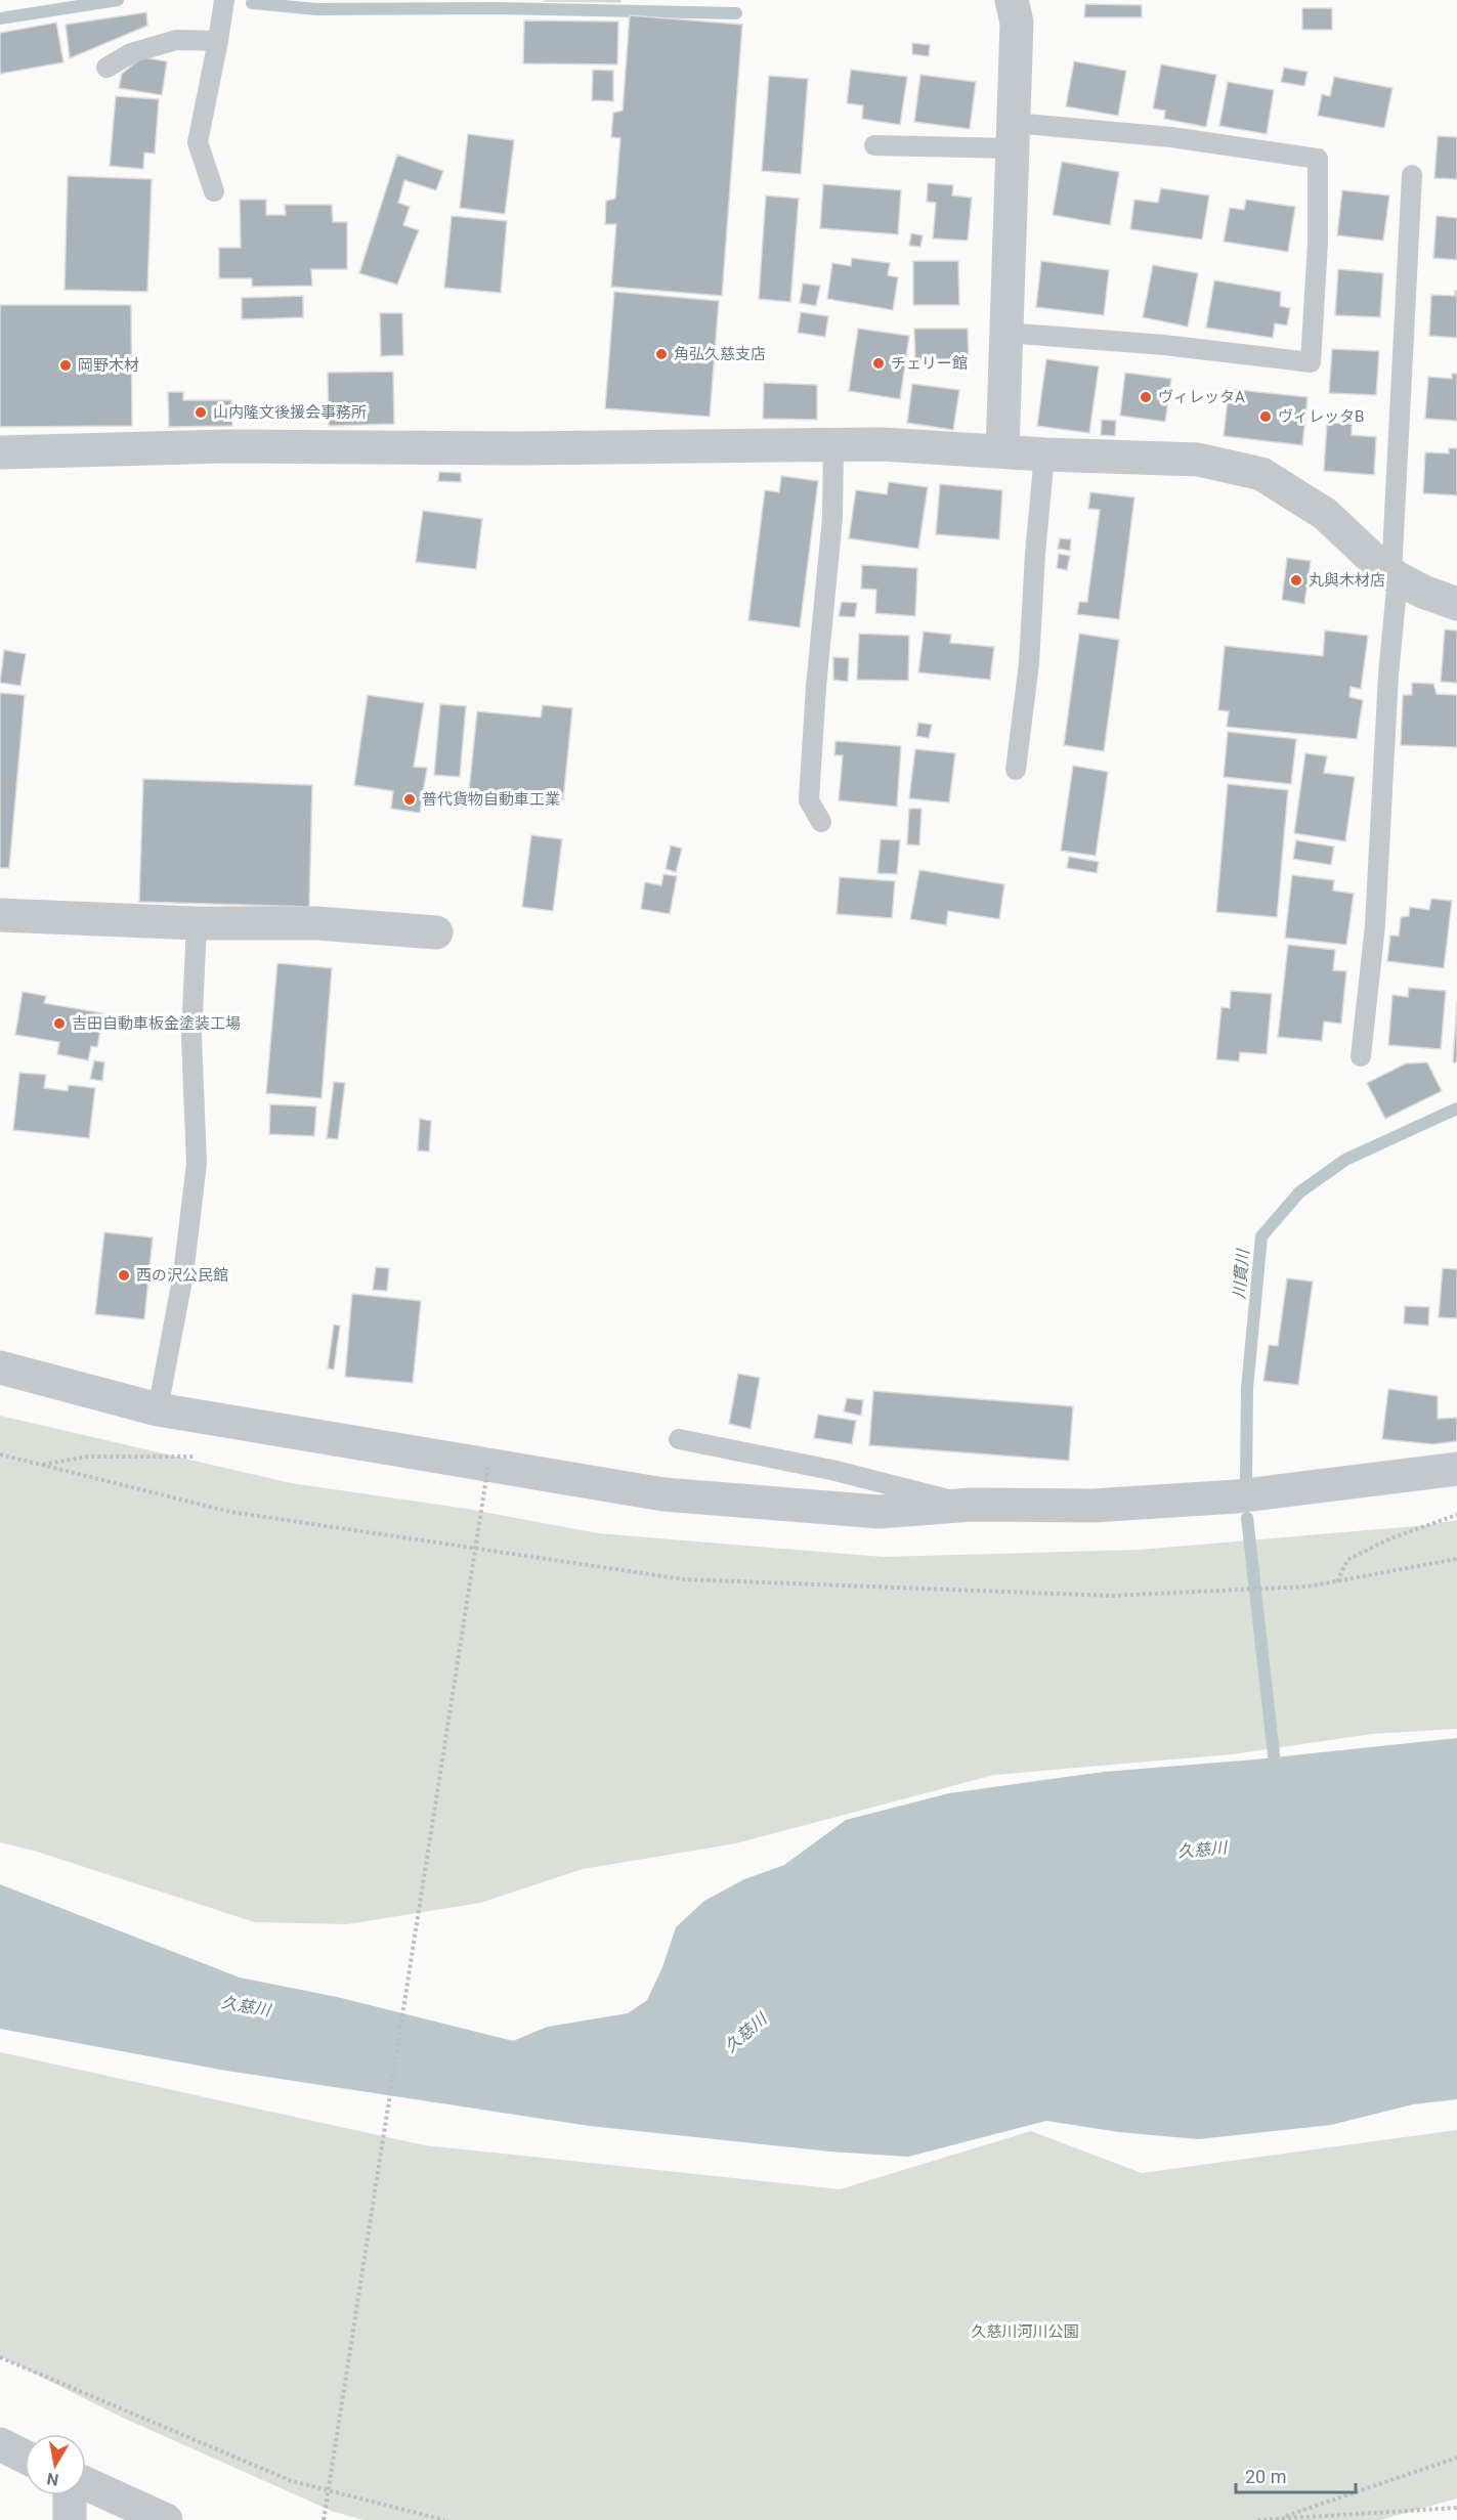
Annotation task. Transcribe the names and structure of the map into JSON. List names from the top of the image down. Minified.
{"water":["川貫川","久慈川"],"parks":["久慈川河川公園"],"places":["角弘久慈支店","チェリー館","岡野木材","ヴィレッタA","山内隆文後援会事務所","ヴィレッタB","丸與木材店","普代貨物自動車工業","吉田自動車板金塗装工場","西の沢公民館"],"scale_bar":"20 m","north":"bottom"}
